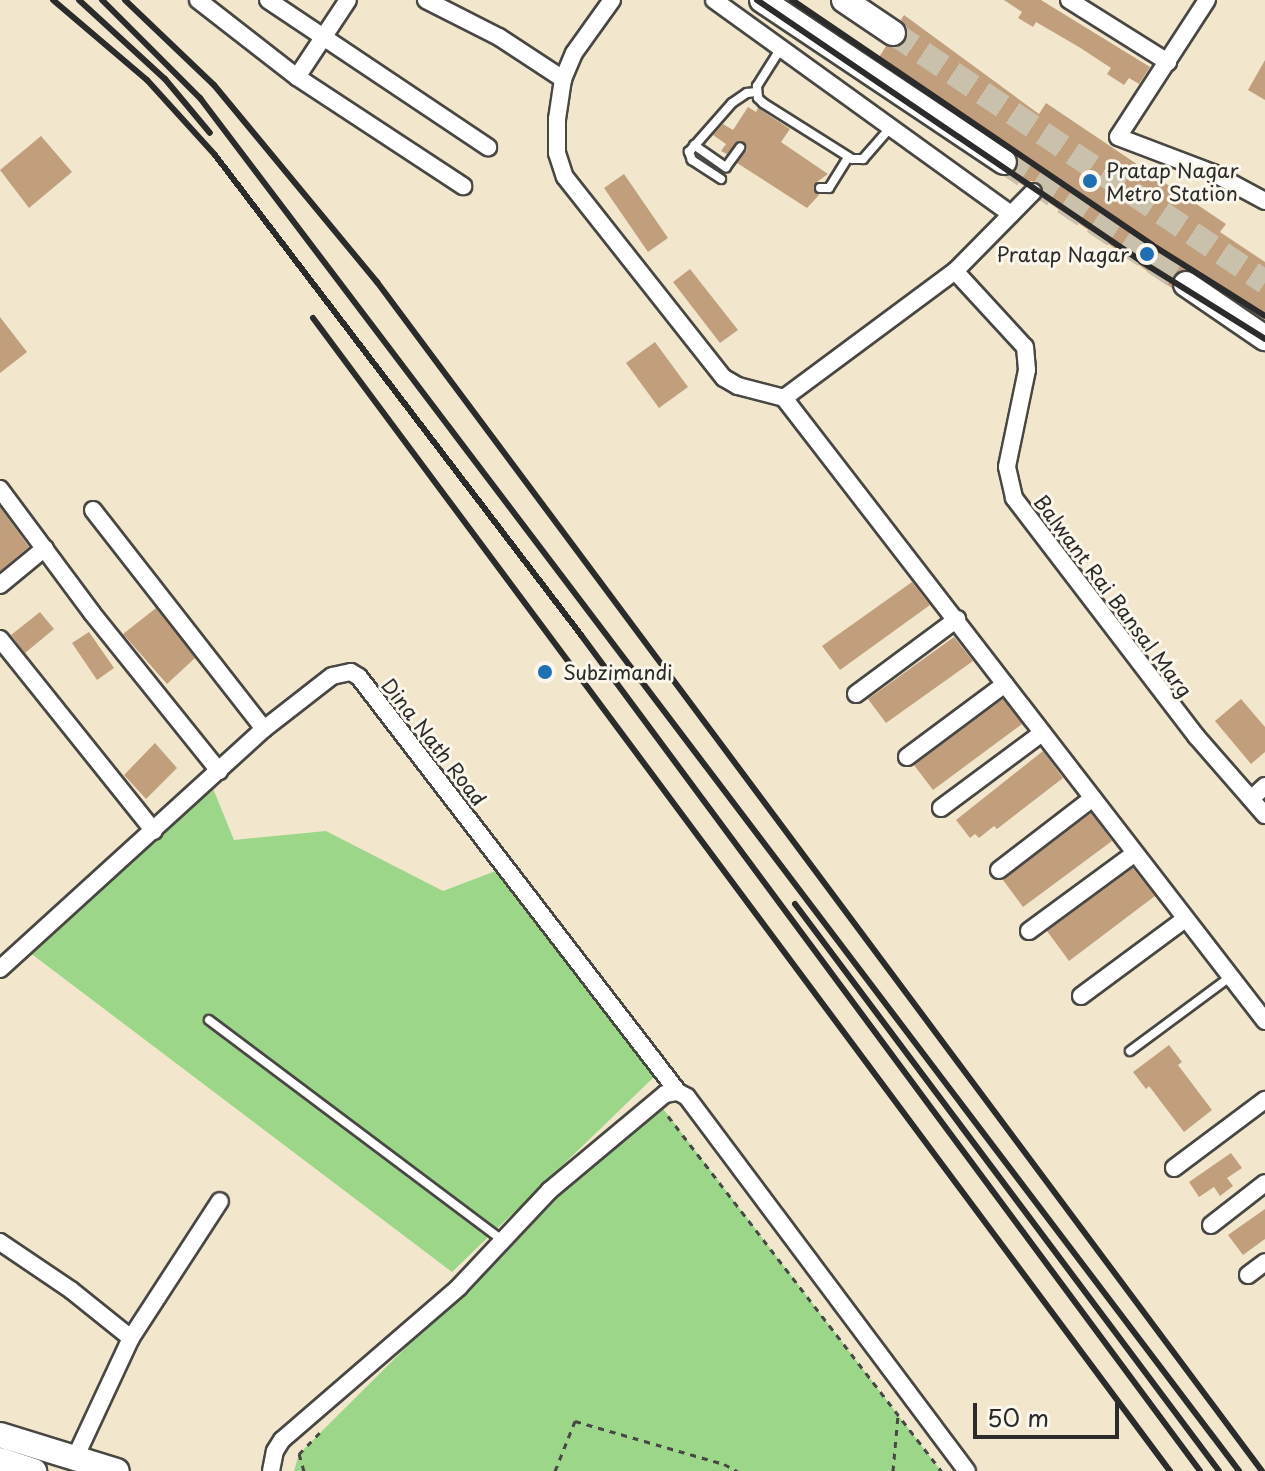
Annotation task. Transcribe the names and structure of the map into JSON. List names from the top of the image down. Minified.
{"streets":{"street":["Balwant Rai Bansal Marg","Dina Nath Road"]},"places":["Pratap Nagar Metro Station","Pratap Nagar","Subzimandi"],"scale_bar":"50 m"}
